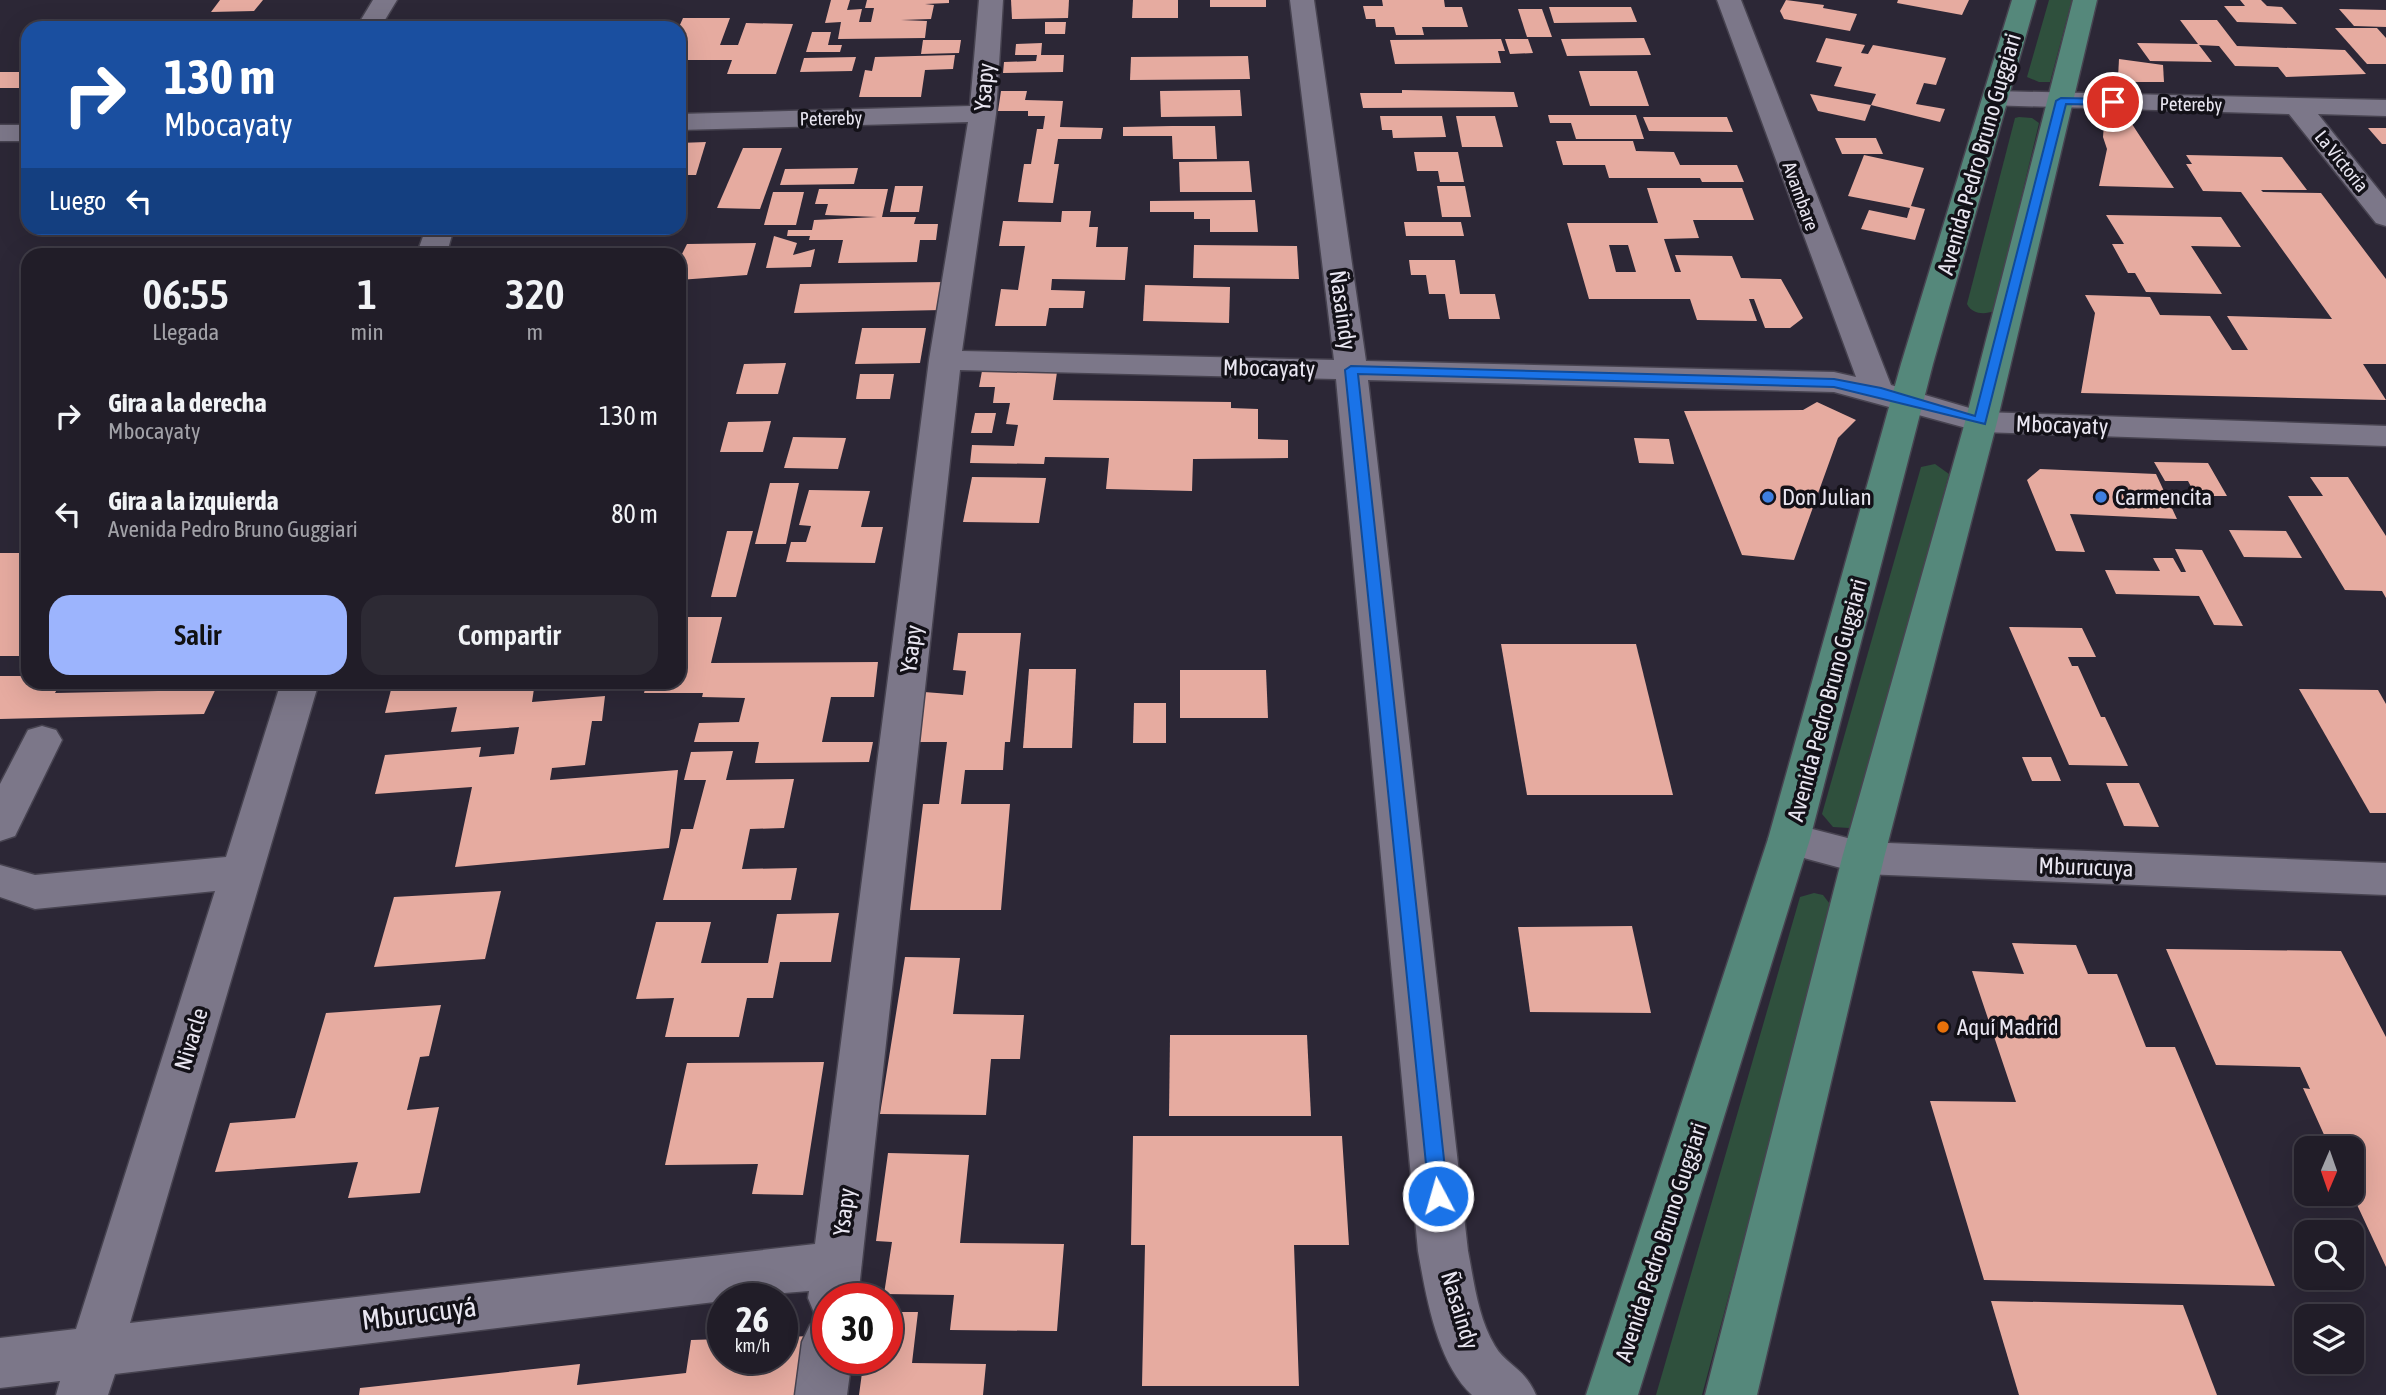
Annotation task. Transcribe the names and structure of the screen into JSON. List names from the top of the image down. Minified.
{"streets":{"main road":["Avenida Pedro Bruno Guggiari"],"street":["Ysapy","Petereby","La Victoria","Avambare","Ñasaindy","Mbocayaty","Mburucuya","Nivacle","Mburucuyá"]},"crossings":[["Ysapy","Petereby"],["Ysapy","Mbocayaty"],["Ysapy","Mburucuyá"],["Petereby","Avenida Pedro Bruno Guggiari"],["Petereby","La Victoria"],["Avenida Pedro Bruno Guggiari","Avambare"],["Avenida Pedro Bruno Guggiari","Mbocayaty"],["Avenida Pedro Bruno Guggiari","Mburucuya"],["Avambare","Mbocayaty"],["Ñasaindy","Mbocayaty"],["Nivacle","Mburucuyá"]],"places":["Don Julian","Carmencita","Aquí Madrid"],"north":"bottom","page":{"turn":["130 m","Mbocayaty"],"then":"Luego","eta":["06:55","Llegada","1","min","320","m"],"list":[{"name":"Gira a la derecha","note":"Mbocayaty","value":"130 m"},{"name":"Gira a la izquierda","note":"Avenida Pedro Bruno Guggiari","value":"80 m"}],"buttons":["Salir","Compartir"],"speed":"26 km/h","limit":"30"}}
